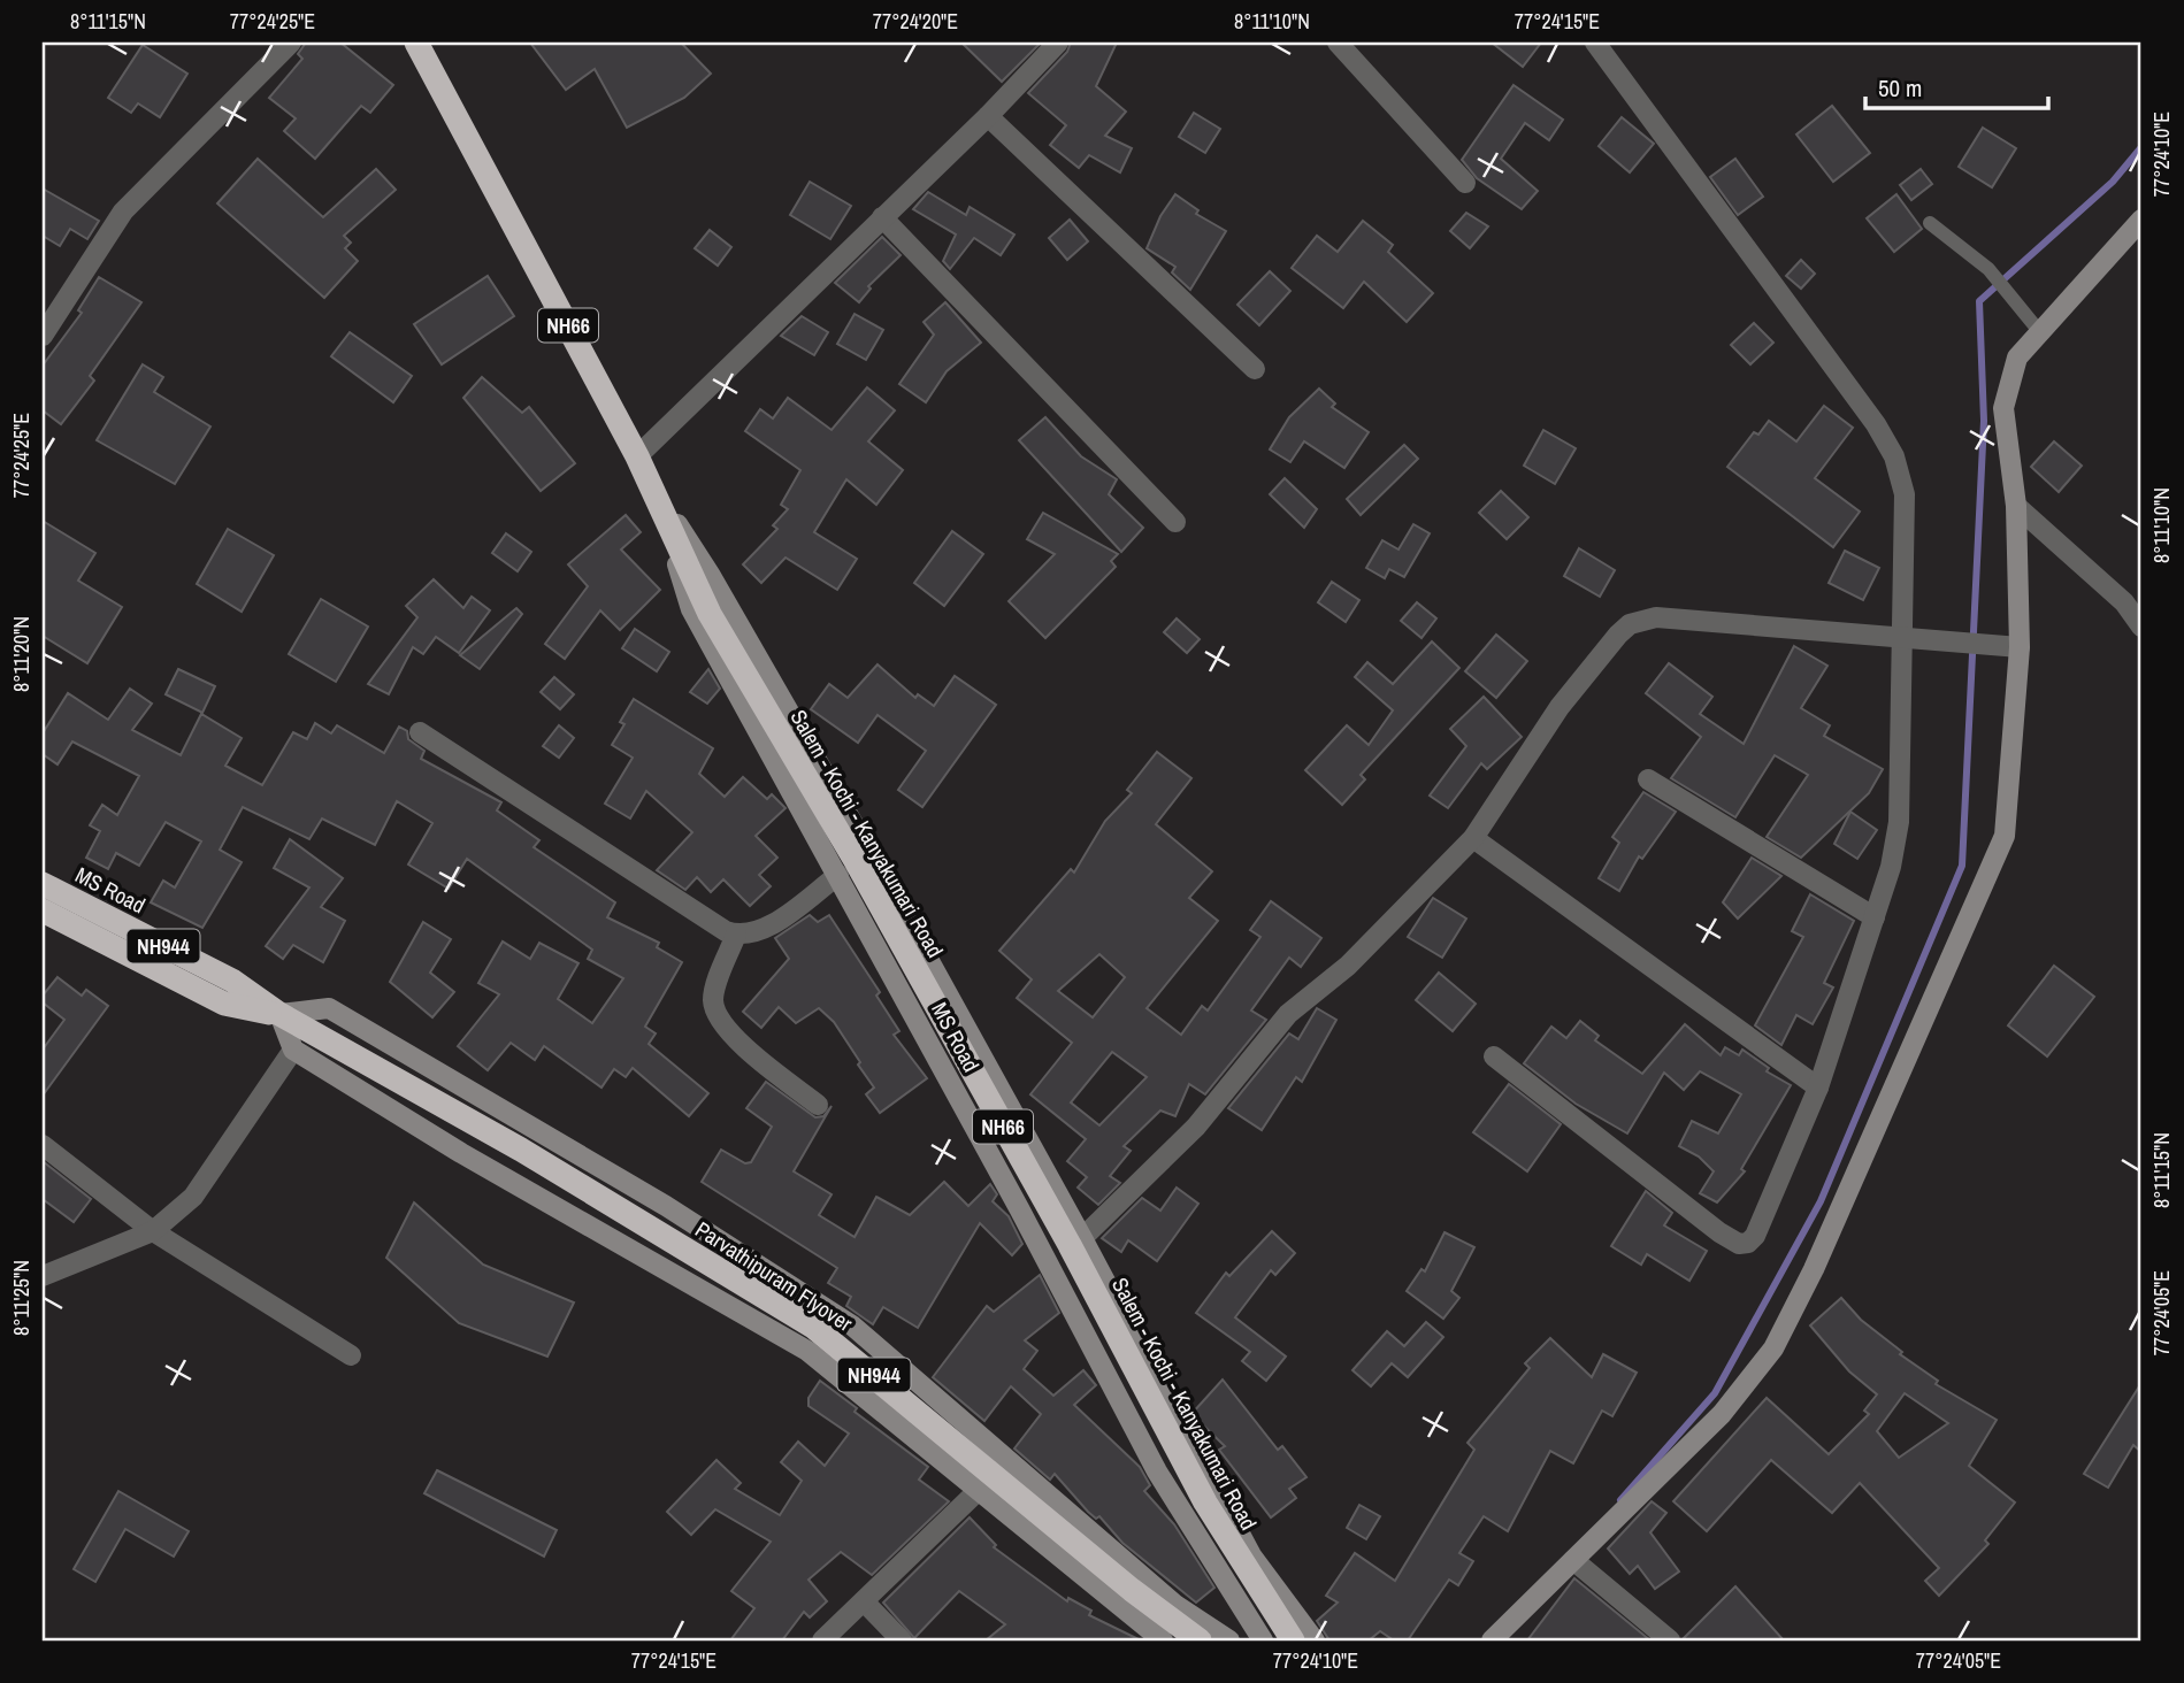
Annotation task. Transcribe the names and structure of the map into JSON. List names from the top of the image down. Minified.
{"streets":{"highway":["NH66","Salem - Kochi - Kanyakumari Road","MS Road","NH944","Parvathipuram Flyover"]},"crossings":[["Salem - Kochi - Kanyakumari Road","MS Road"],["MS Road","NH944"],["MS Road","Parvathipuram Flyover"],["NH944","Parvathipuram Flyover"]],"scale_bar":"50 m","coordinates":["8°11'15\"N","77°24'25\"E","77°24'20\"E","8°11'10\"N","77°24'15\"E","77°24'10\"E","8°11'20\"N","8°11'25\"N","77°24'05\"E"]}
